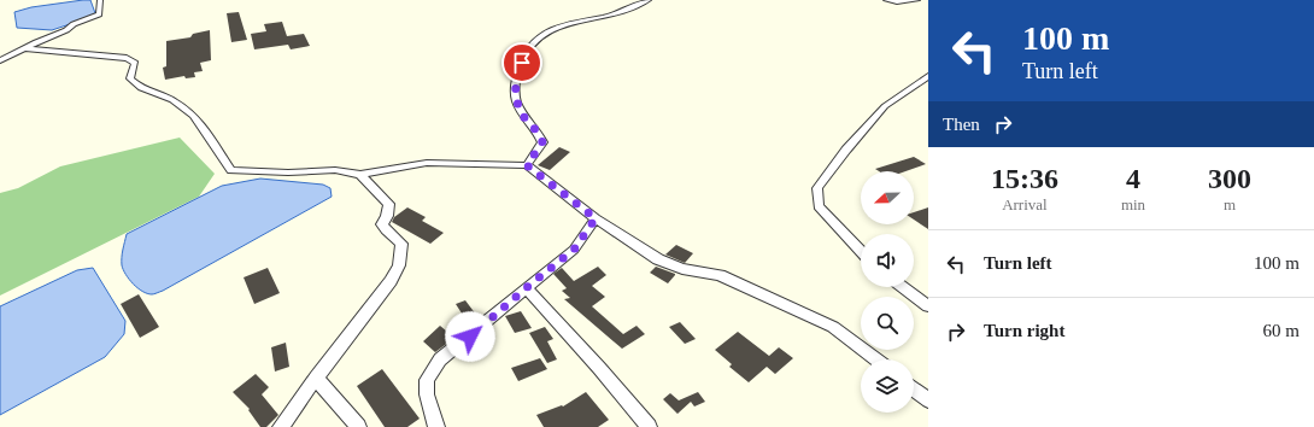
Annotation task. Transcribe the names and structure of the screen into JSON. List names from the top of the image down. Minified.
{"north":"left","page":{"turn":["100 m","Turn left"],"then":"Then","eta":["15:36","Arrival","4","min","300","m"],"list":[{"name":"Turn left","value":"100 m"},{"name":"Turn right","value":"60 m"}]}}
